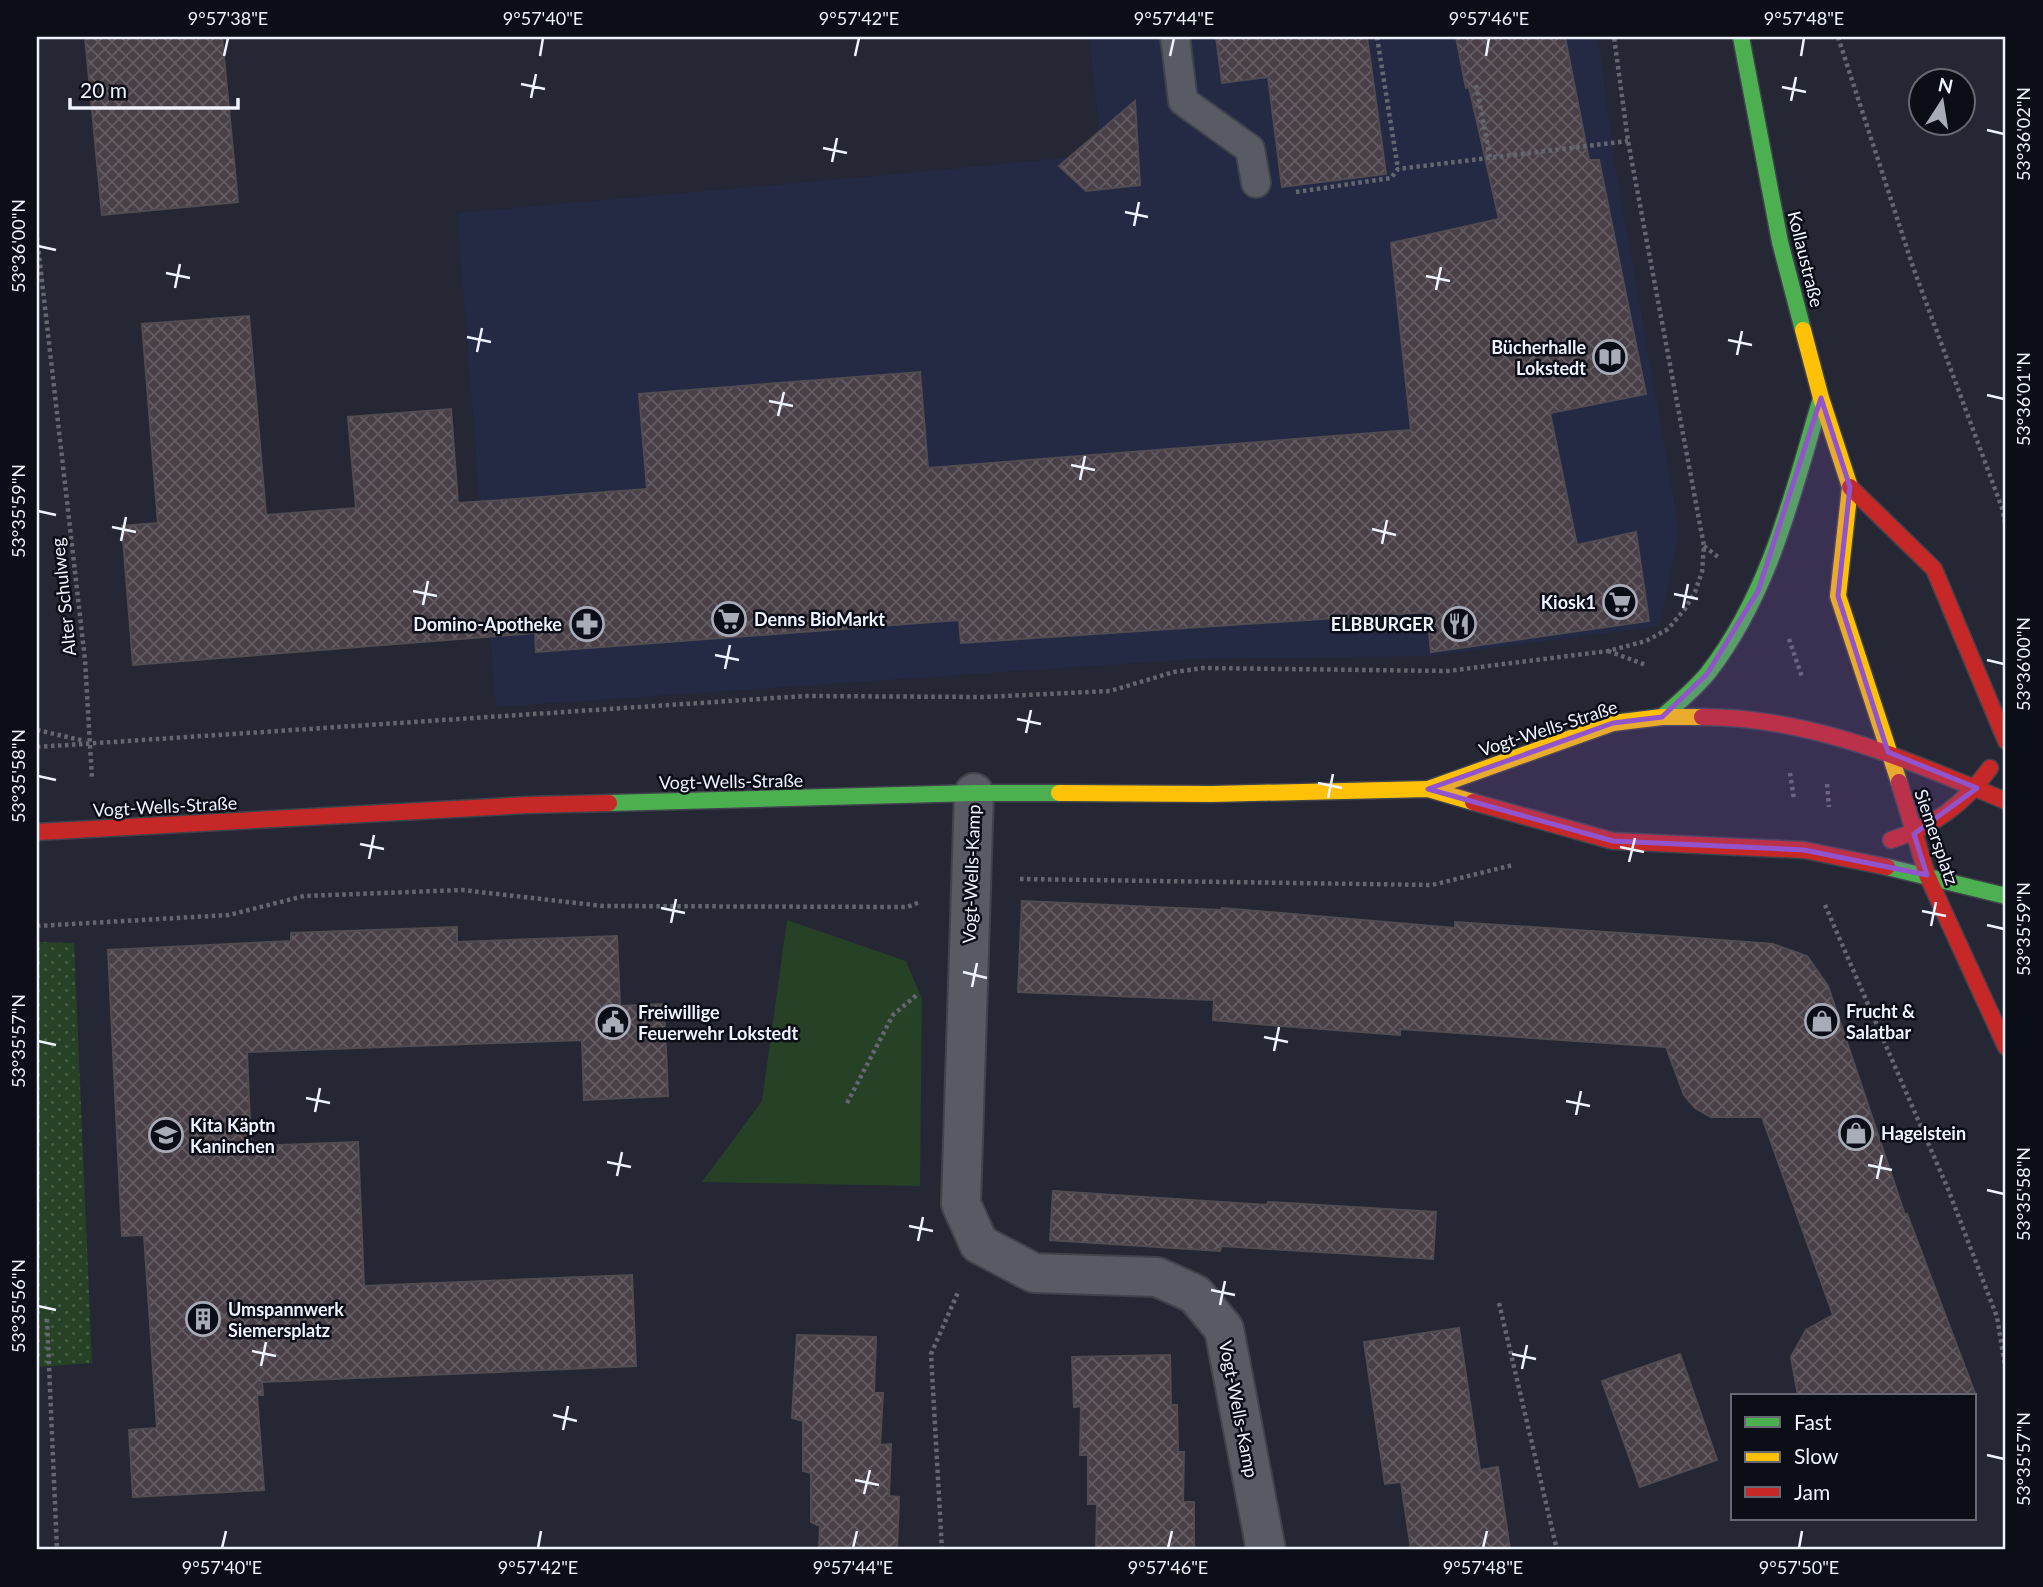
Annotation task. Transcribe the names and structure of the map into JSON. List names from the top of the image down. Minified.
{"streets":{"main road":["Kollaustraße","Vogt-Wells-Straße","Siemersplatz"],"street":["Vogt-Wells-Kamp"],"path":["Alter Schulweg"]},"crossings":[["Kollaustraße","Vogt-Wells-Straße"],["Kollaustraße","Siemersplatz"],["Alter Schulweg","Vogt-Wells-Straße"],["Vogt-Wells-Straße","Siemersplatz"],["Vogt-Wells-Straße","Vogt-Wells-Kamp"]],"places":{"library":["Bücherhalle Lokstedt"],"supermarket":["Kiosk1","Denns BioMarkt"],"pharmacy":["Domino-Apotheke"],"restaurant":["ELBBURGER"],"shop":["Frucht & Salatbar","Hagelstein"],"public building":["Freiwillige Feuerwehr Lokstedt"],"school or university":["Kita Käptn Kaninchen"],"building":["Umspannwerk Siemersplatz"]},"legend":["Fast","Slow","Jam"],"scale_bar":"20 m","north":"top","coordinates":["9°57'38\"E","9°57'40\"E","9°57'42\"E","9°57'44\"E","9°57'46\"E","9°57'48\"E","53°36'02\"N","53°36'00\"N","53°36'01\"N","53°35'59\"N","53°35'58\"N","53°35'57\"N","53°35'56\"N","9°57'50\"E"]}
